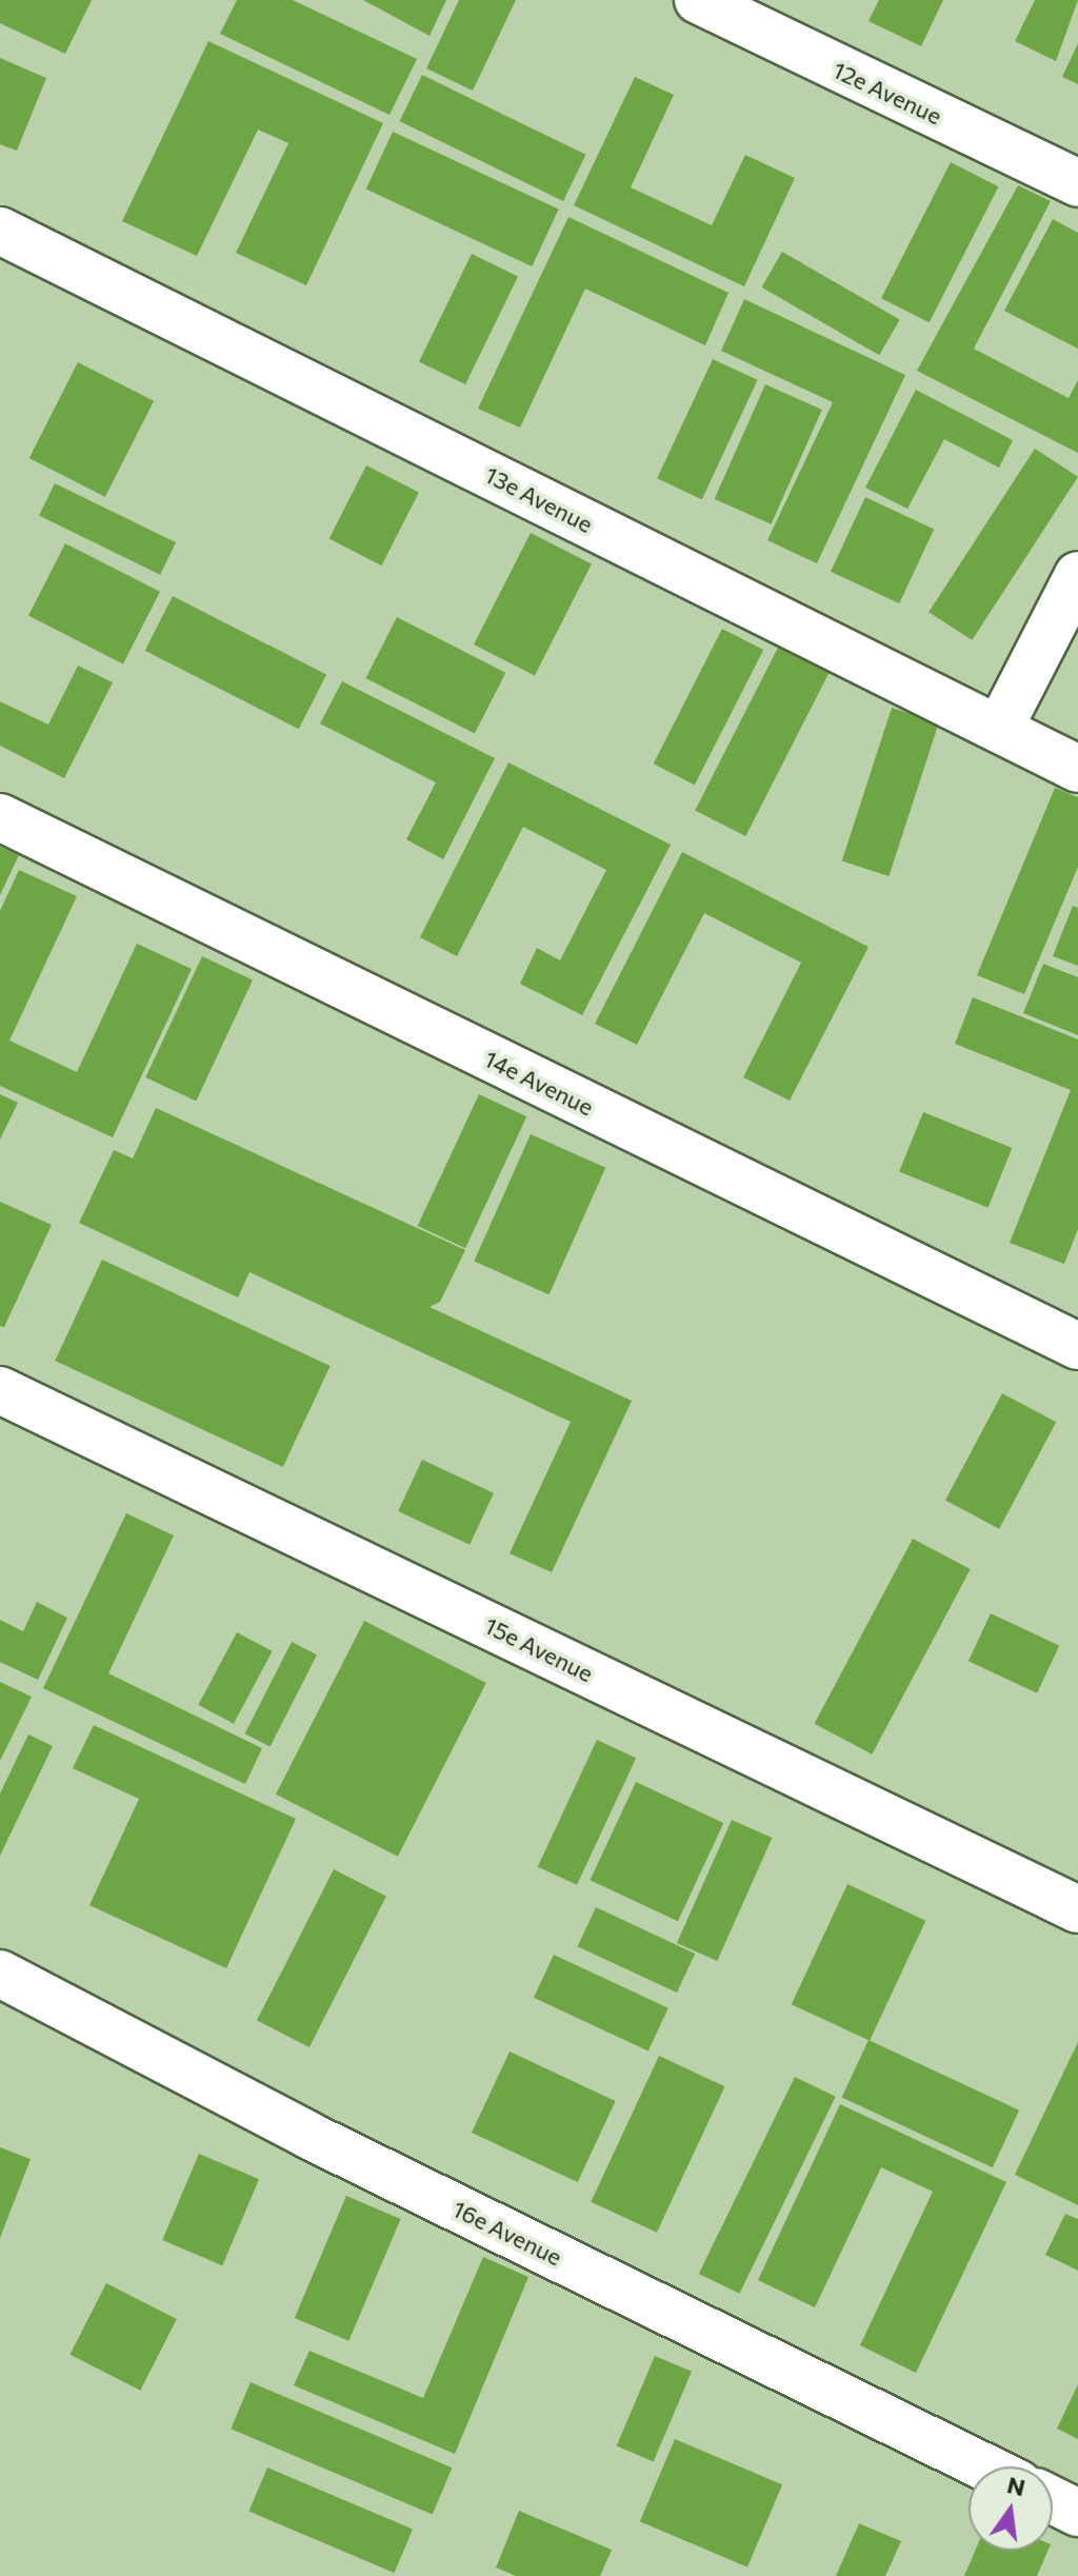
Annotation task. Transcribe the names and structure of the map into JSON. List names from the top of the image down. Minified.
{"streets":{"street":["12e Avenue","13e Avenue","14e Avenue","15e Avenue","16e Avenue"]},"north":"top"}
